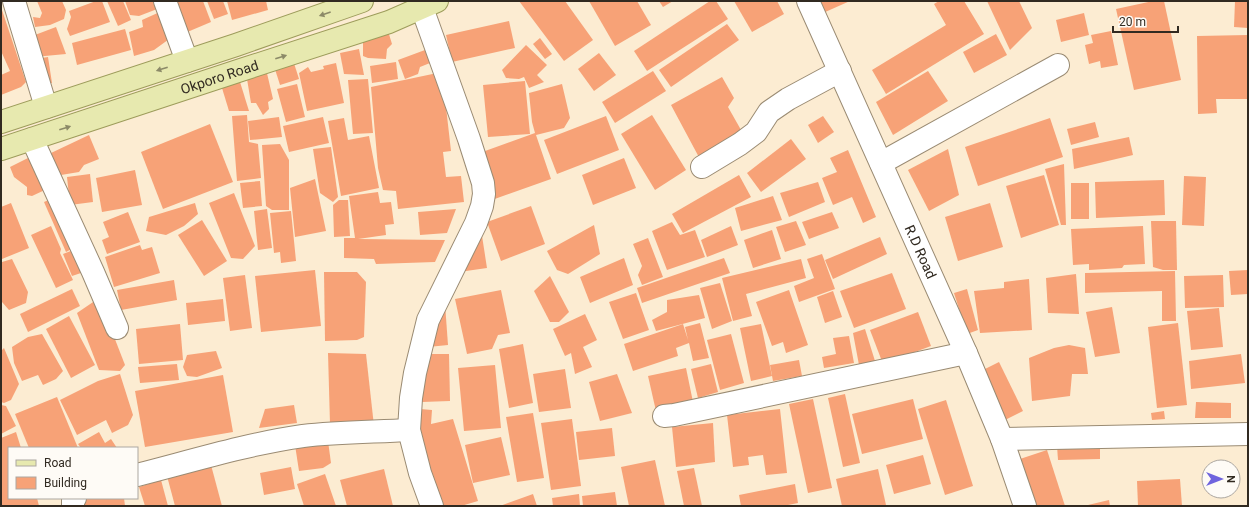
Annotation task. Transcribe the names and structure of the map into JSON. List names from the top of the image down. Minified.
{"streets":{"main road":["Okporo Road"],"street":["R.D Road"]},"legend":["Road","Building"],"scale_bar":"20 m","north":"right"}
